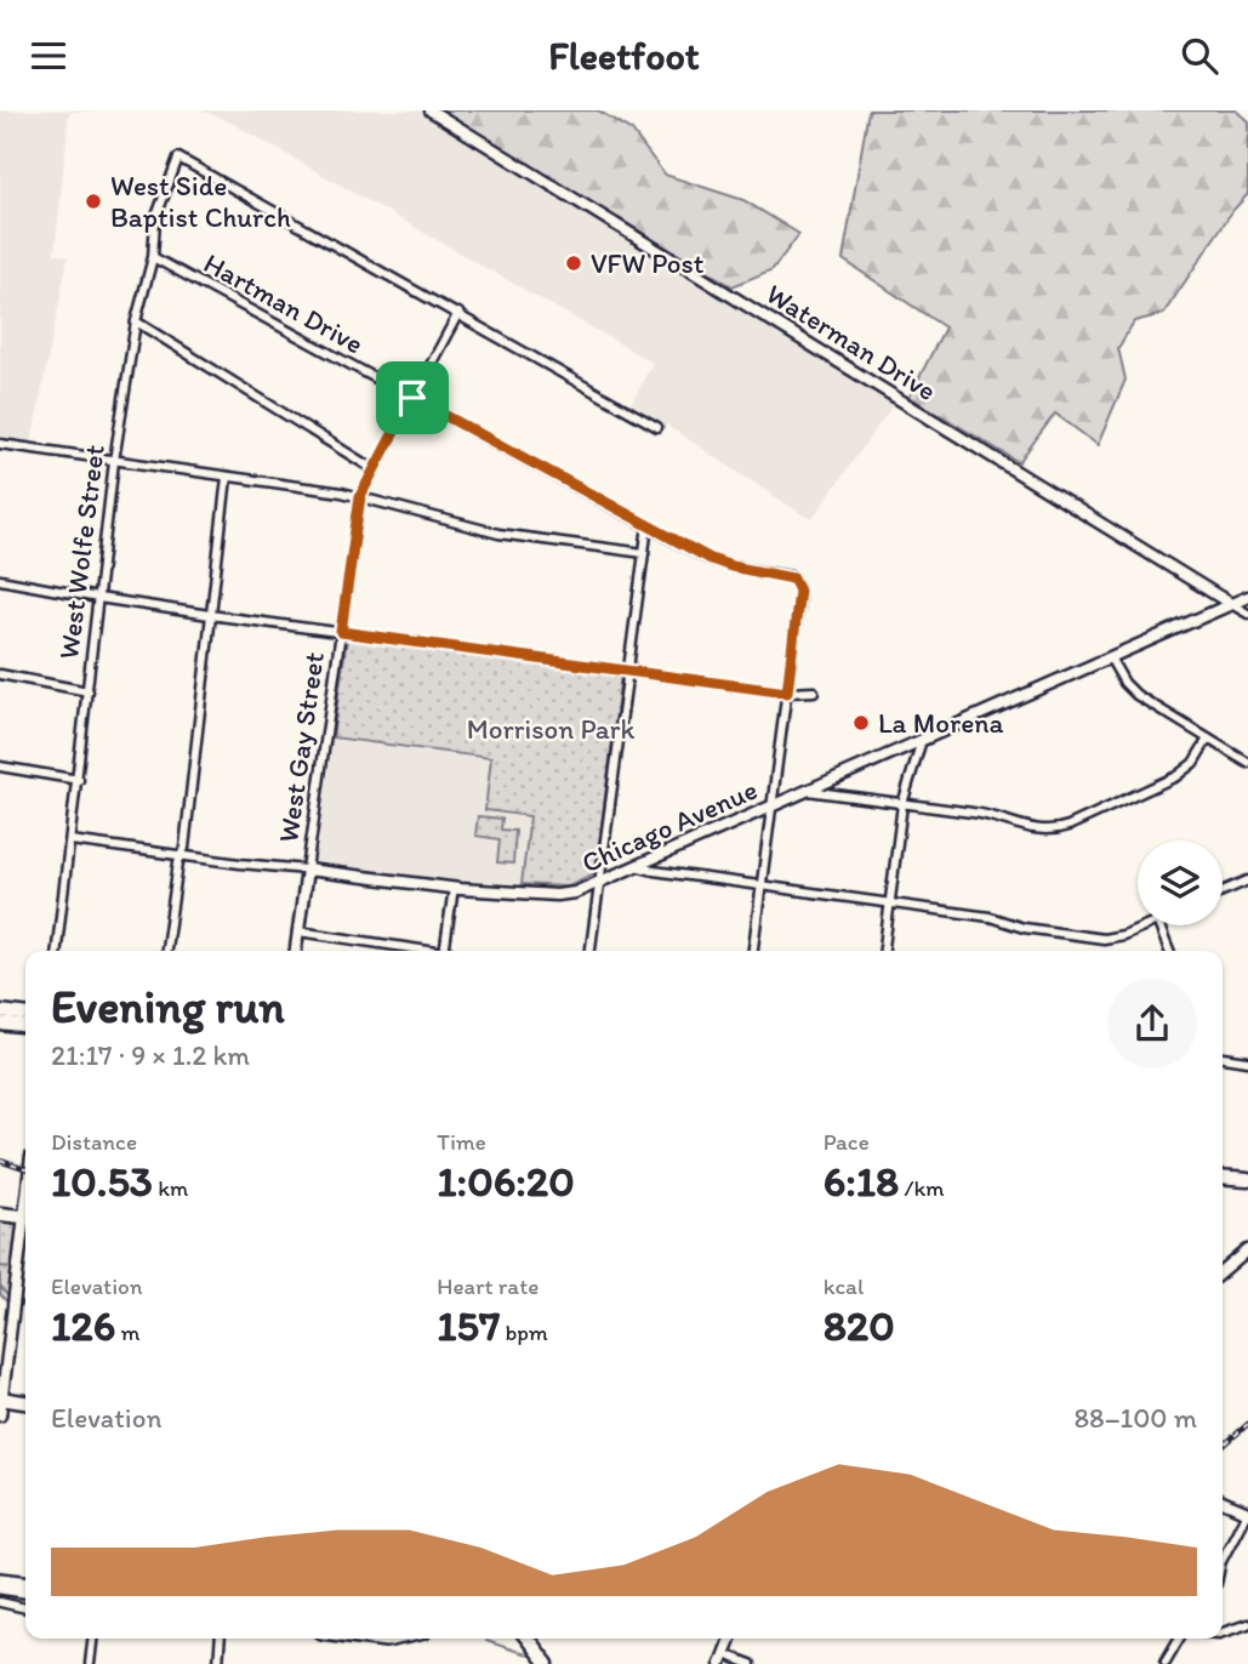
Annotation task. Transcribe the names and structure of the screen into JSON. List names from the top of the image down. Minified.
{"streets":{"street":["Hartman Drive","Waterman Drive","West Wolfe Street","West Gay Street","Chicago Avenue"]},"crossings":[["Hartman Drive","West Wolfe Street"],["Hartman Drive","West Gay Street"],["Waterman Drive","Chicago Avenue"],["West Wolfe Street","West Gay Street"],["West Wolfe Street","Chicago Avenue"],["West Gay Street","Chicago Avenue"]],"parks":["Morrison Park"],"places":["West Side Baptist Church","VFW Post","La Morena"],"page":{"header":"Fleetfoot","heading":["Evening run","21:17 · 9 × 1.2 km"],"stats":[["Distance","10.53 km"],["Time","1:06:20"],["Pace","6:18 /km"],["Elevation","126 m"],["Heart rate","157 bpm"],["kcal","820"]],"chart":["Elevation","88–100 m"]}}
